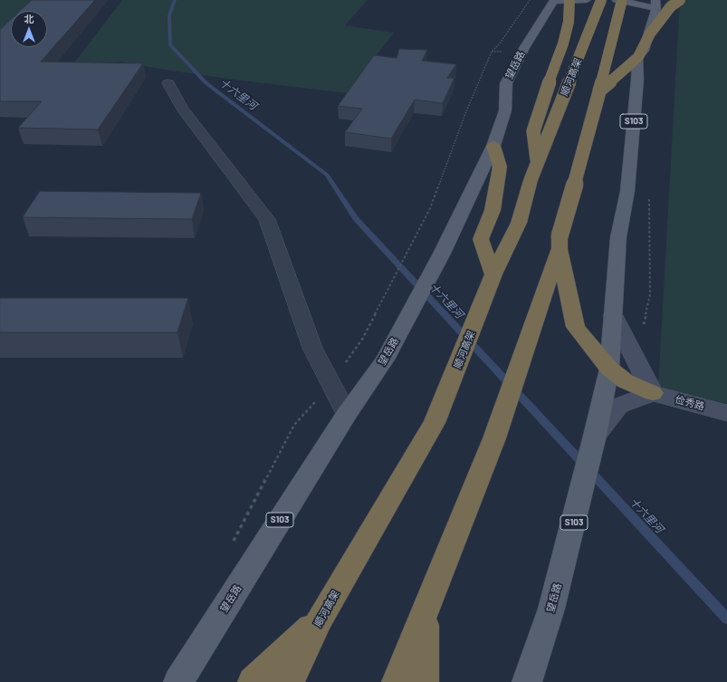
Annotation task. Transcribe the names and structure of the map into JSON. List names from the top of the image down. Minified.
{"streets":{"highway":["顺河高架"],"main road":["望岳路","S103","俭秀路"]},"water":["十六里河"],"north":"top"}
